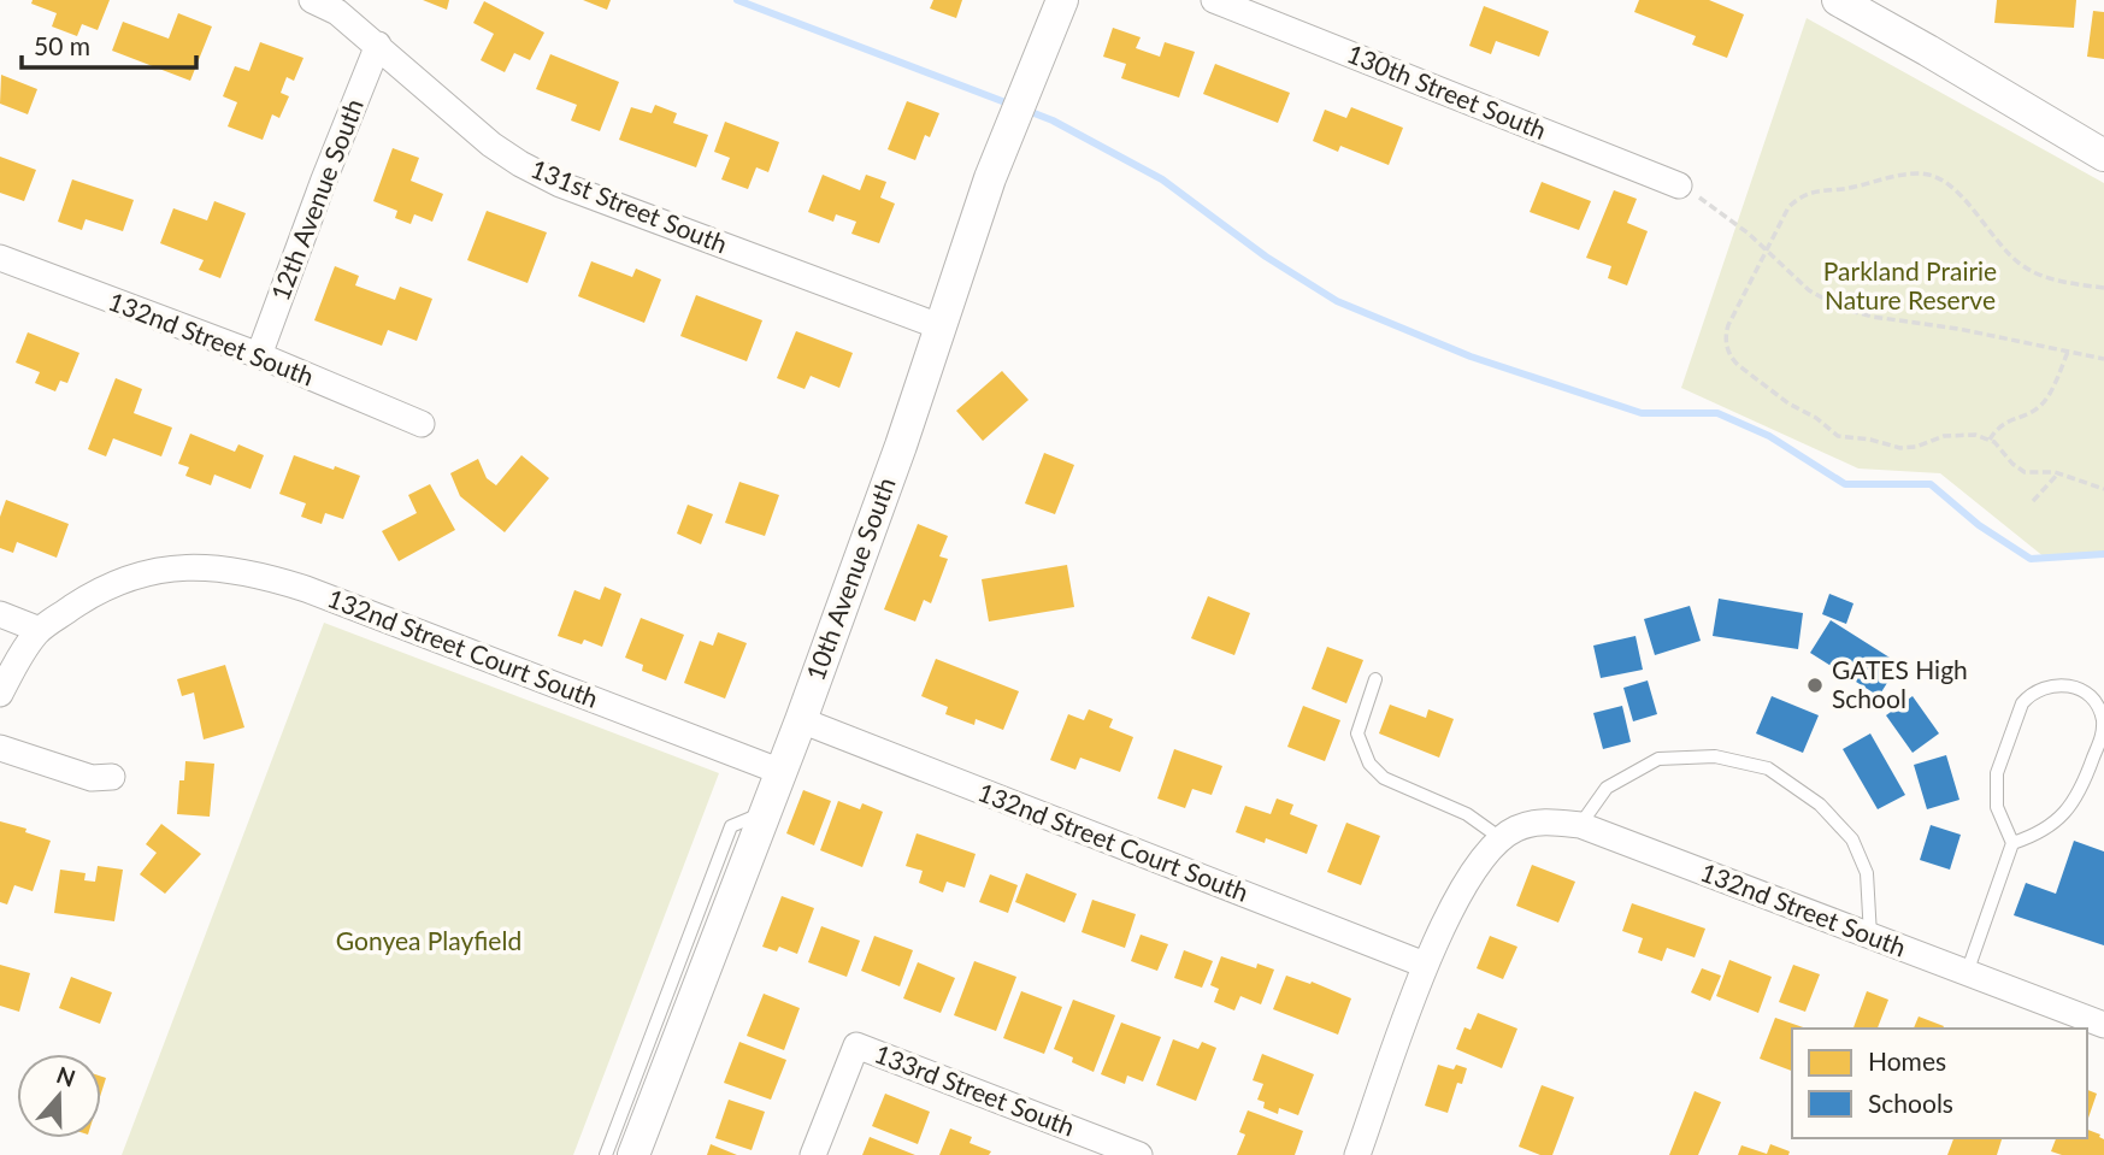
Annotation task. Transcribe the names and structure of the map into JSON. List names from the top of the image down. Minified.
{"streets":{"street":["130th Street South","12th Avenue South","131st Street South","132nd Street South","10th Avenue South","132nd Street Court South","133rd Street South"]},"crossings":[["12th Avenue South","131st Street South"],["12th Avenue South","132nd Street South"],["131st Street South","10th Avenue South"],["10th Avenue South","132nd Street Court South"]],"parks":["Parkland Prairie Nature Reserve","Gonyea Playfield"],"places":["GATES High School"],"legend":["Homes","Schools"],"scale_bar":"50 m","north":"top"}
